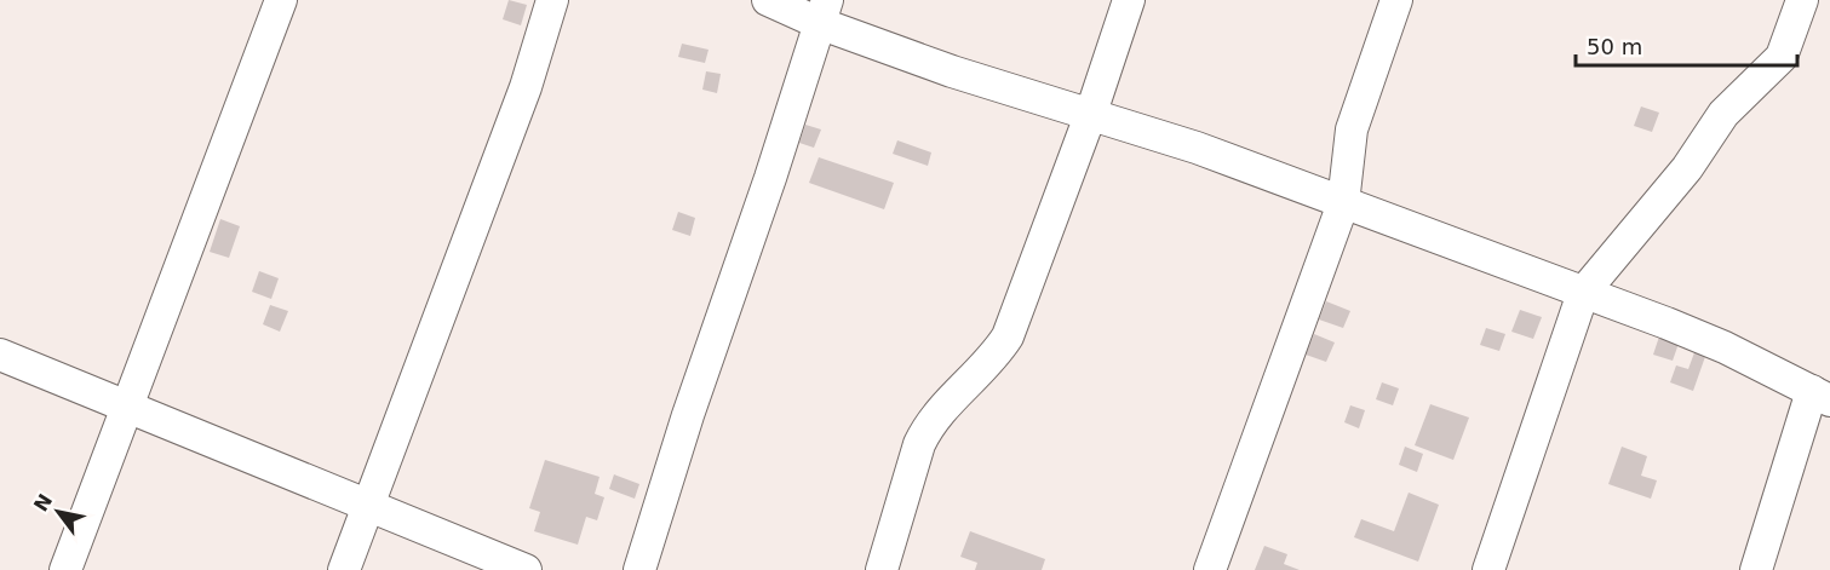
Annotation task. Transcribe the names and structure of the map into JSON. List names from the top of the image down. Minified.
{"scale_bar":"50 m","north":"top left"}
